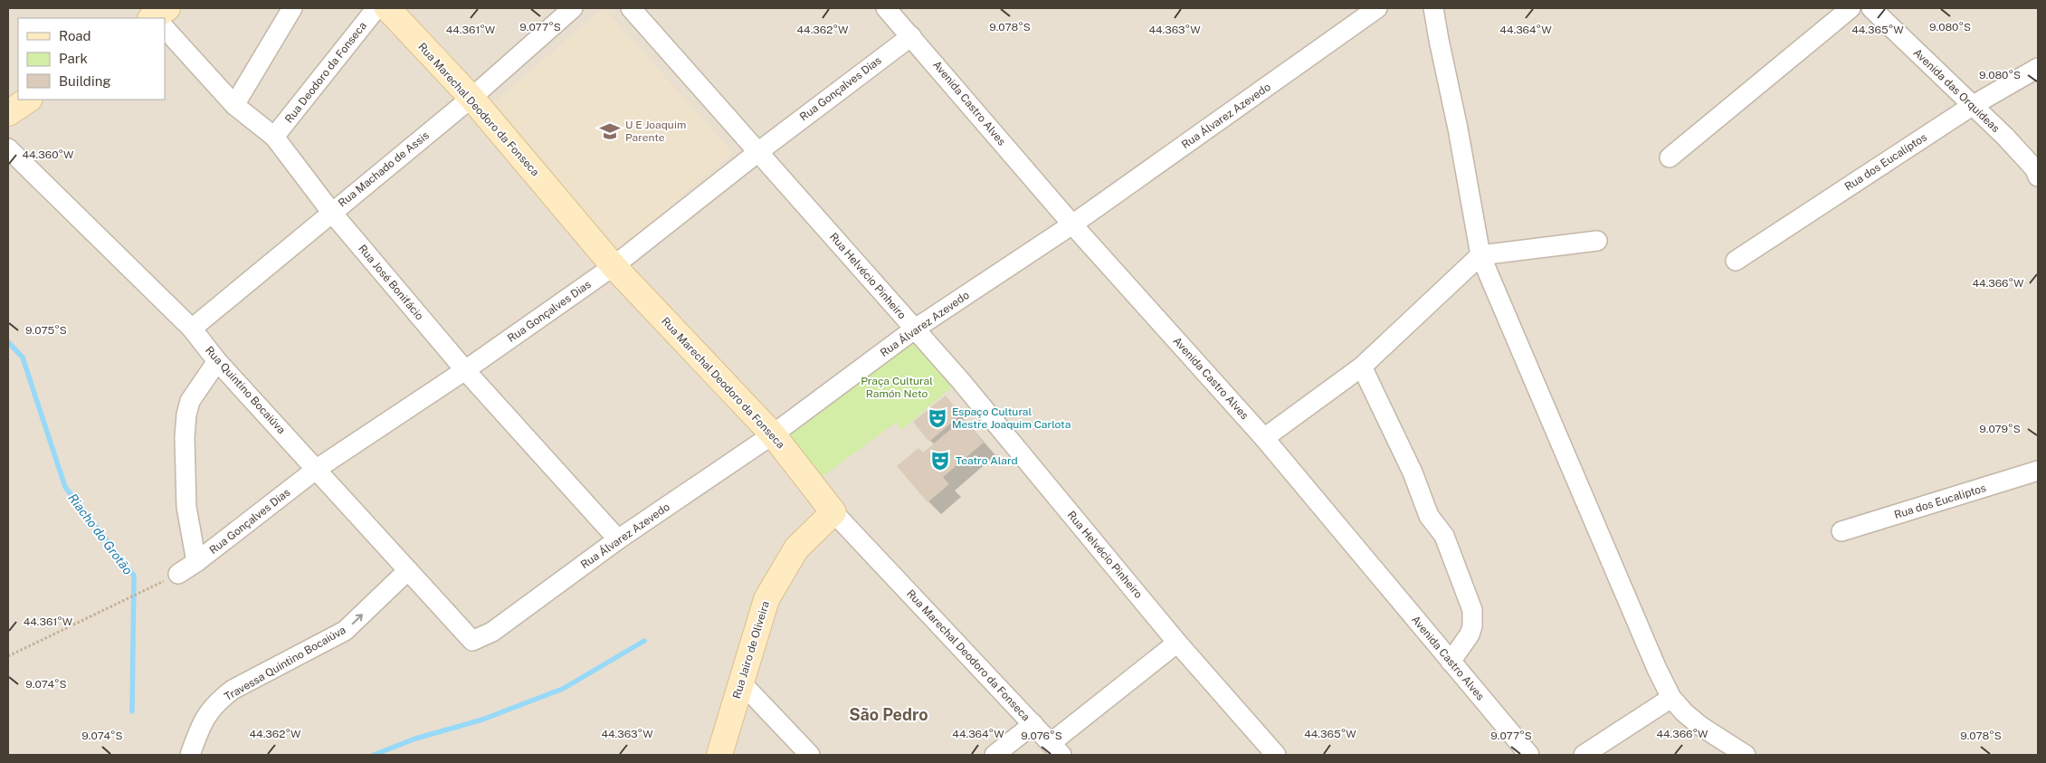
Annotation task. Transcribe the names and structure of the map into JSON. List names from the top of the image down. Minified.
{"streets":{"street":["Rua Deodoro da Fonseca","Rua Gonçalves Dias","Avenida das Orquídeas","Avenida Castro Alves","Rua Marechal Deodoro da Fonseca","Rua Álvarez Azevedo","Rua dos Eucalíptos","Rua Machado de Assis","Rua Helvécio Pinheiro","Rua José Bonifácio","Rua Quintino Bocaiúva","Rua dos Eucaliptos","Rua Jairo de Oliveira","Travessa Quintino Bocaiúva"]},"crossings":[["Rua Deodoro da Fonseca","Rua José Bonifácio"],["Rua Gonçalves Dias","Avenida Castro Alves"],["Rua Gonçalves Dias","Rua Marechal Deodoro da Fonseca"],["Rua Gonçalves Dias","Rua Helvécio Pinheiro"],["Rua Gonçalves Dias","Rua José Bonifácio"],["Rua Gonçalves Dias","Rua Quintino Bocaiúva"],["Avenida das Orquídeas","Rua dos Eucalíptos"],["Avenida Castro Alves","Rua Álvarez Azevedo"],["Rua Marechal Deodoro da Fonseca","Rua Álvarez Azevedo"],["Rua Marechal Deodoro da Fonseca","Rua Machado de Assis"],["Rua Marechal Deodoro da Fonseca","Rua Jairo de Oliveira"],["Rua Álvarez Azevedo","Rua Helvécio Pinheiro"],["Rua Álvarez Azevedo","Rua José Bonifácio"],["Rua Álvarez Azevedo","Rua Quintino Bocaiúva"],["Rua Machado de Assis","Rua José Bonifácio"],["Rua Machado de Assis","Rua Quintino Bocaiúva"],["Rua Quintino Bocaiúva","Travessa Quintino Bocaiúva"]],"one_way":["Travessa Quintino Bocaiúva"],"districts":["São Pedro"],"water":["Riacho do Grotão"],"parks":["Praça Cultural Ramón Neto"],"places":{"school or university":["U E Joaquim Parente"],"theatre":["Espaço Cultural Mestre Joaquim Carlota","Teatro Alard"]},"legend":["Road","Park","Building"],"coordinates":["9.077°S","9.078°S","9.080°S","44.361°W","44.362°W","44.363°W","44.364°W","44.365°W","44.360°W","44.366°W","9.075°S","9.079°S","9.074°S","9.076°S"]}
